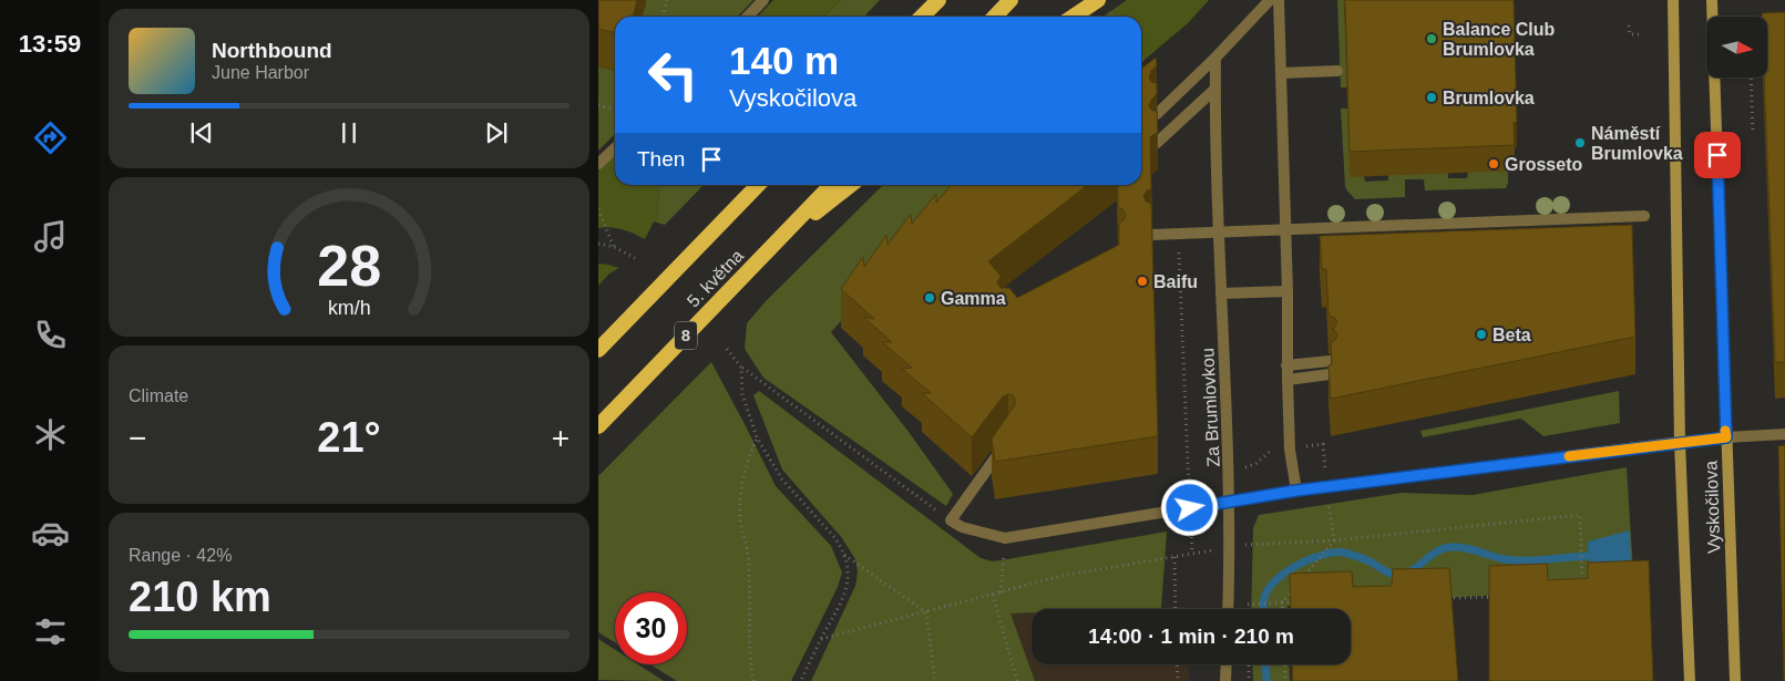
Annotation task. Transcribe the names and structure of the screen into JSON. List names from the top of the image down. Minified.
{"streets":{"highway":["5. května","8"],"main road":["Vyskočilova"],"street":["Za Brumlovkou"]},"places":["Balance Club Brumlovka","Brumlovka","Náměstí Brumlovka","Grosseto","Baifu","Gamma","Beta"],"north":"right","page":{"tabs":"13:59","turn":["140 m","Vyskočilova"],"song":["Northbound","June Harbor"],"then":"Then","tile":["Climate",["Range · 42%","210 km"]],"heat":["−","21°","+"],"limit":"30","trip":"14:00 · 1 min · 210 m","gauge":["28","km/h"]}}
